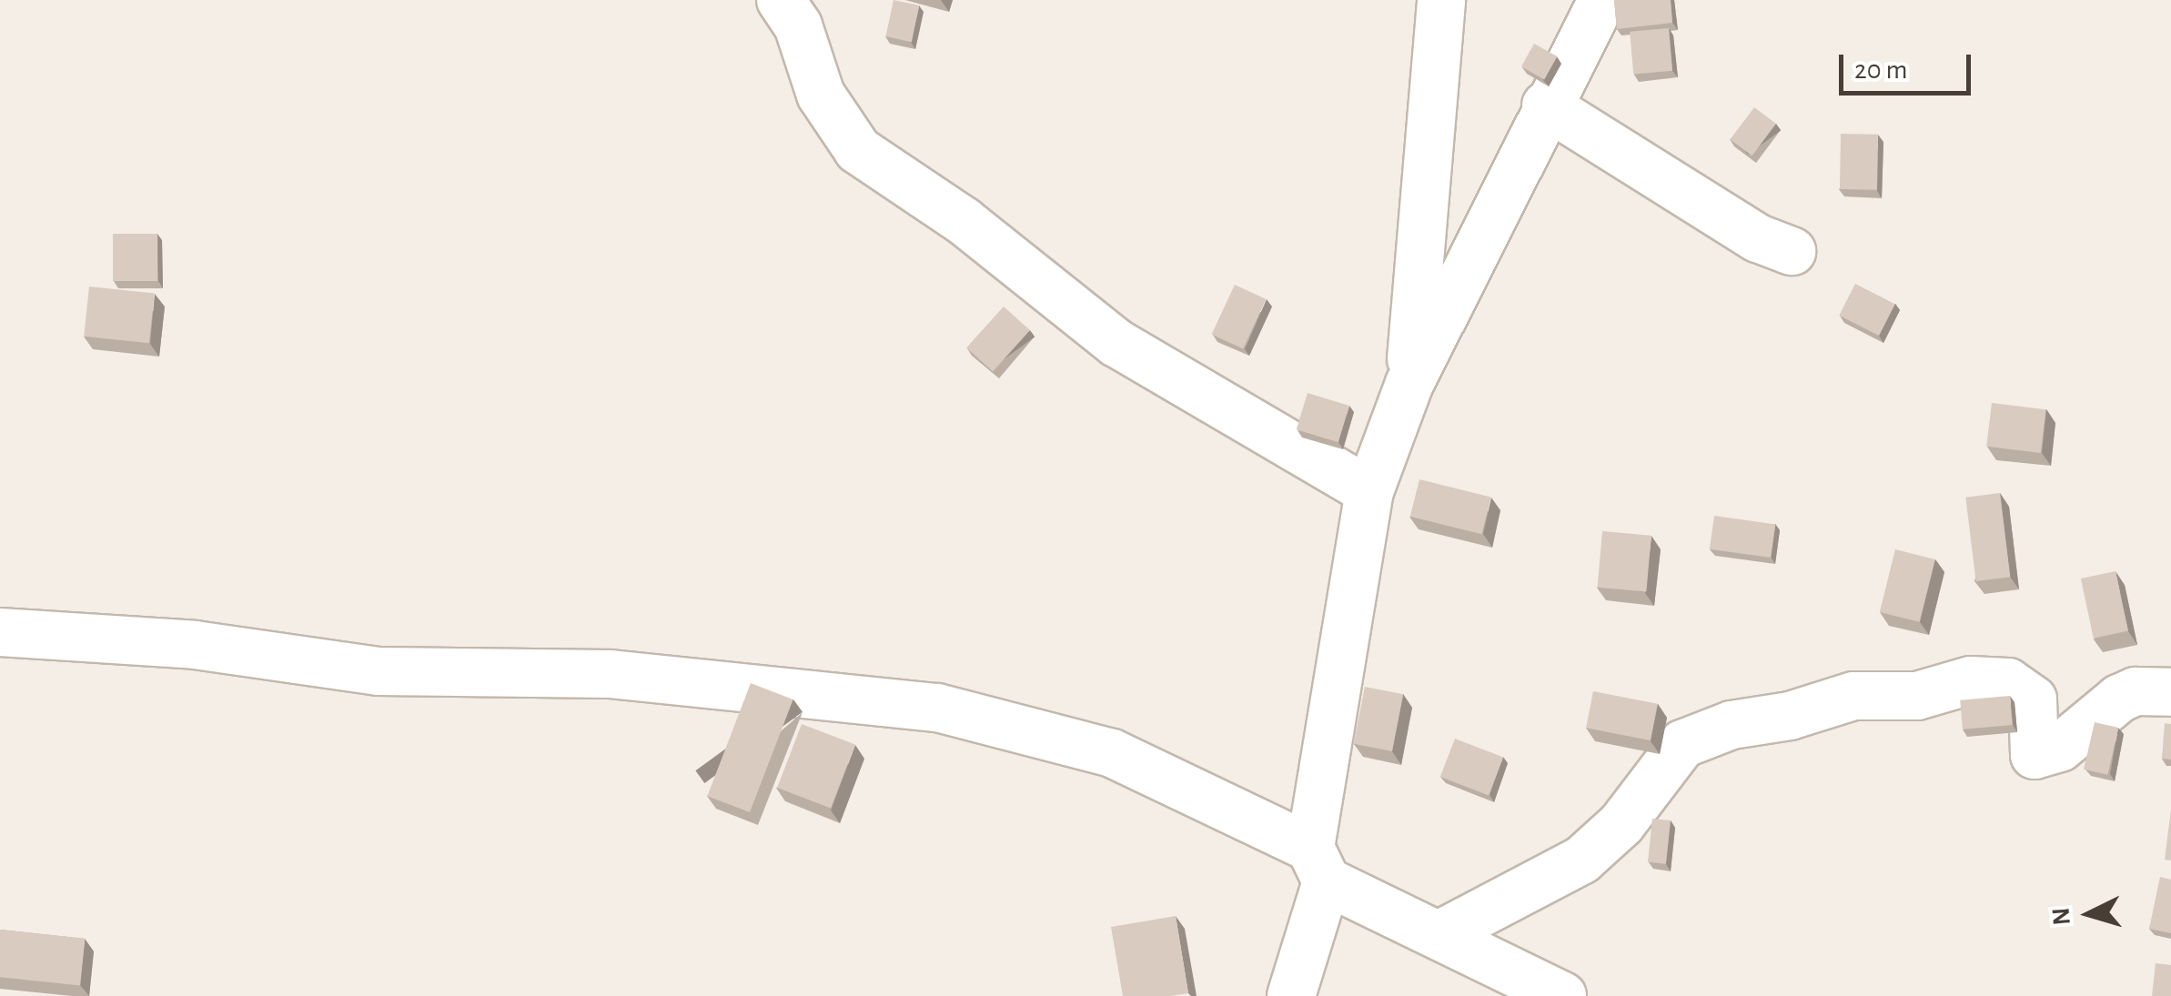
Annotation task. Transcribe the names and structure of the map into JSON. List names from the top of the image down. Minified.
{"scale_bar":"20 m","north":"left"}
